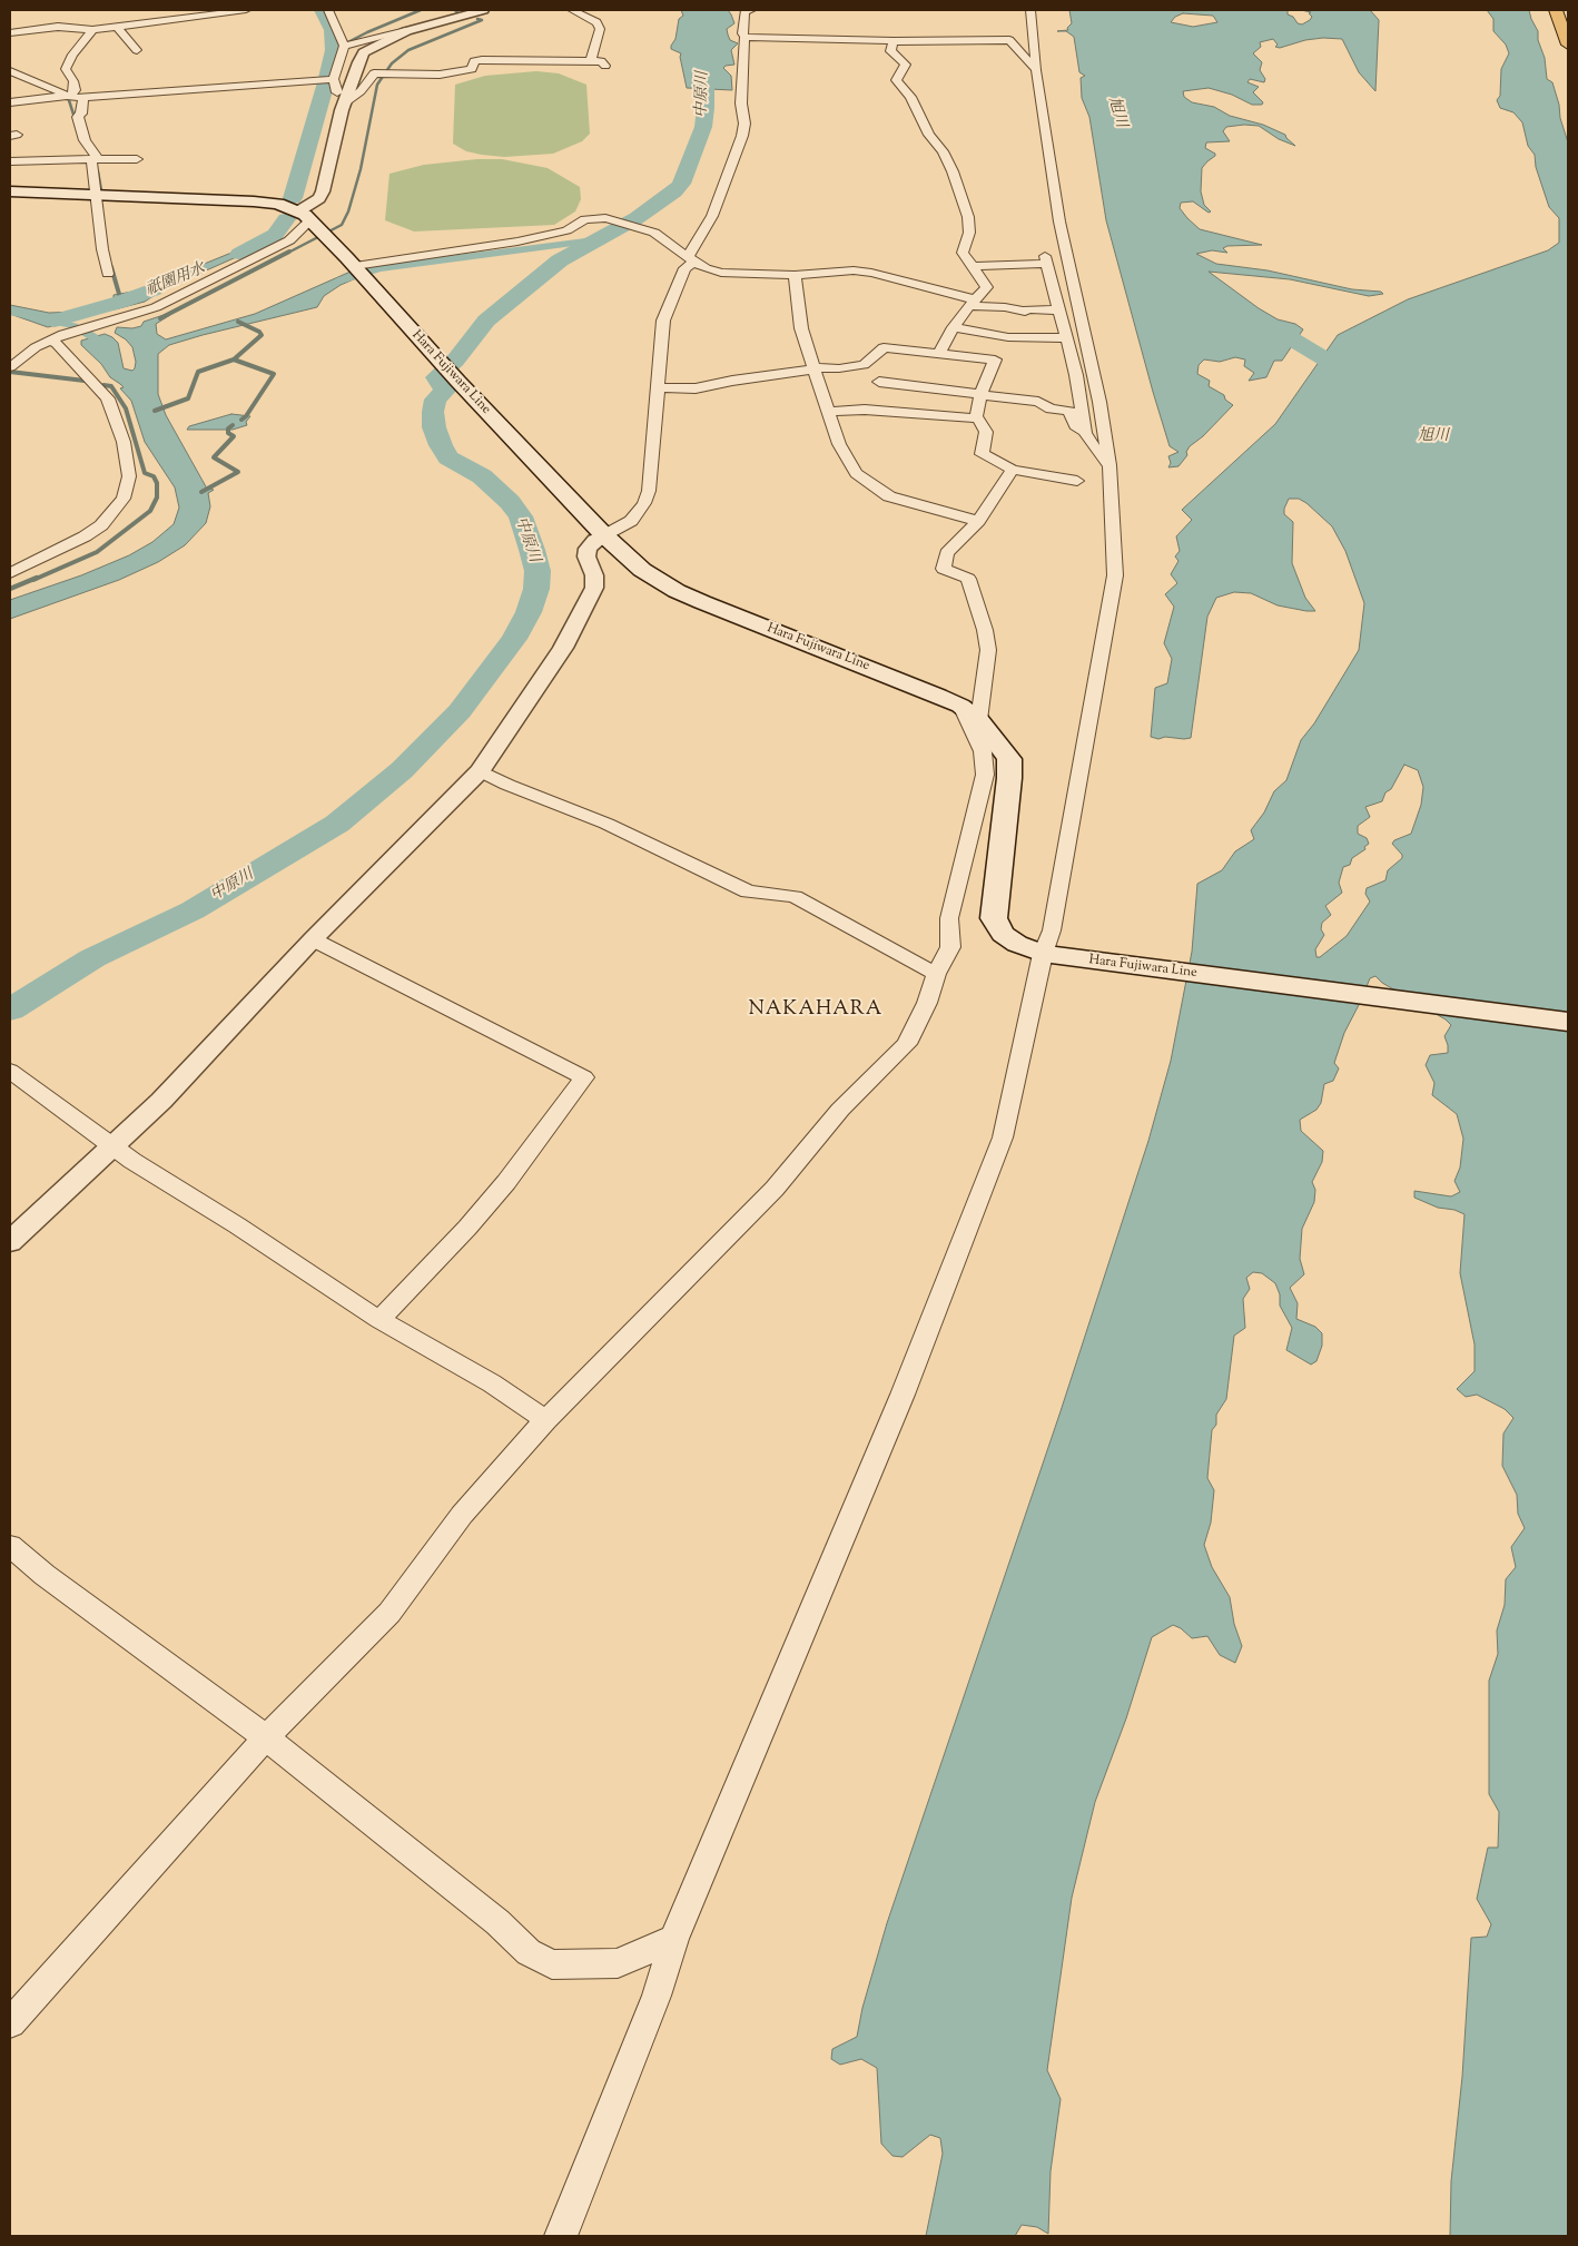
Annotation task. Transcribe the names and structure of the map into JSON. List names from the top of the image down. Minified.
{"streets":{"main road":["Hara Fujiwara Line"]},"districts":["NAKAHARA"],"water":["中原川","旭川","祇園用水"]}
